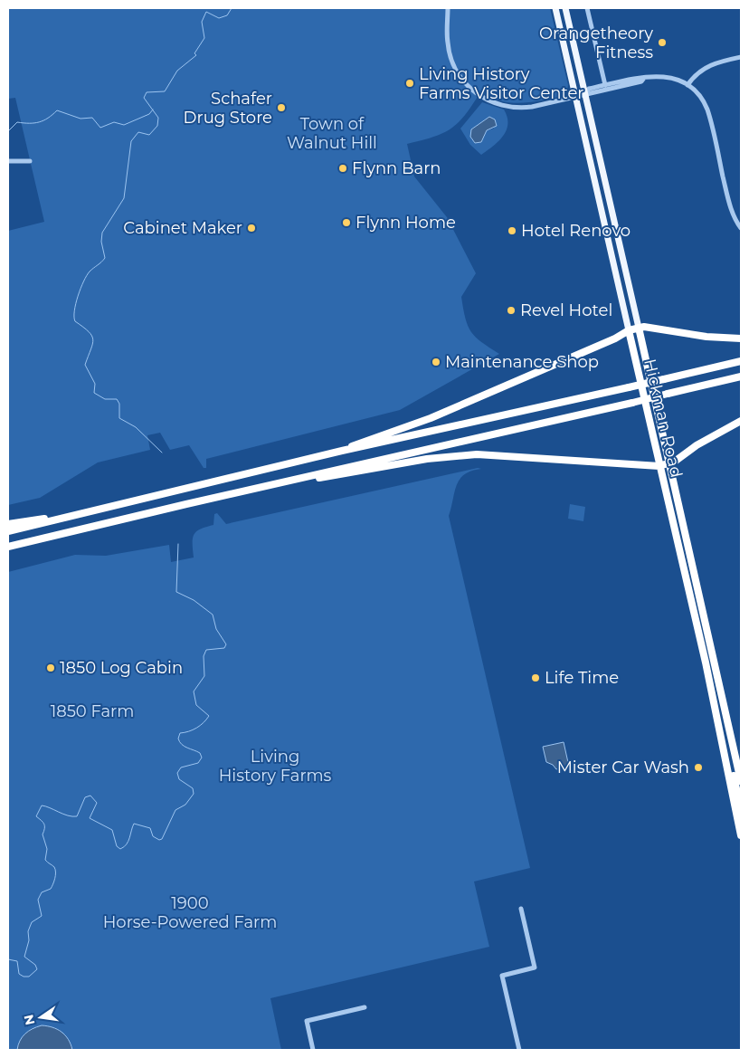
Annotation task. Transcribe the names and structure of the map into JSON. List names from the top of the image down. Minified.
{"streets":{"highway":["Hickman Road"]},"parks":["Town of Walnut Hill","1850 Farm","Living History Farms","1900 Horse-Powered Farm"],"places":["Orangetheory Fitness","Living History Farms Visitor Center","Schafer Drug Store","Flynn Barn","Flynn Home","Cabinet Maker","Hotel Renovo","Revel Hotel","Maintenance Shop","1850 Log Cabin","Life Time","Mister Car Wash"],"north":"left"}
